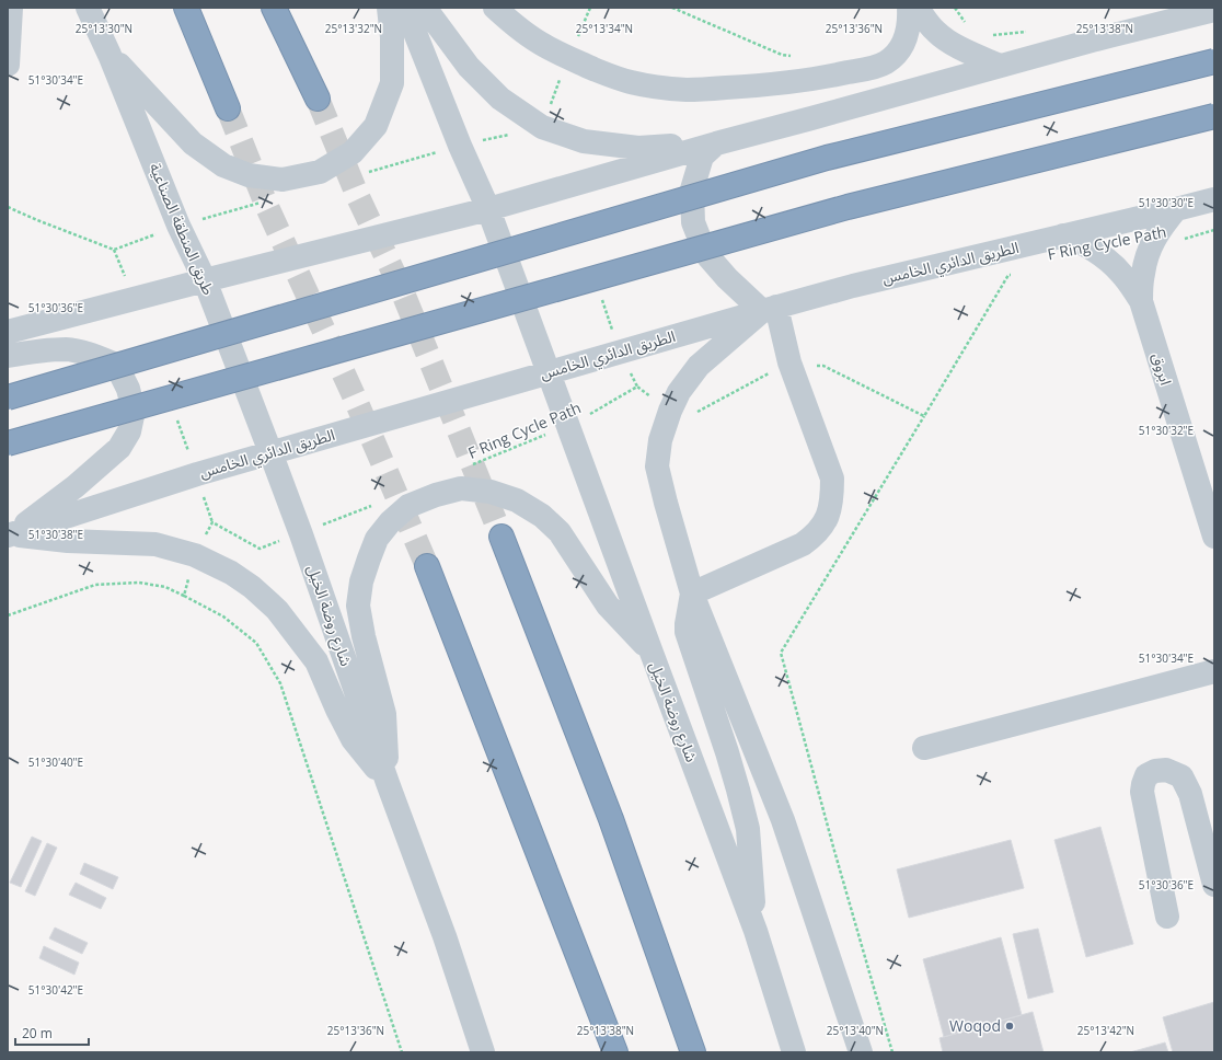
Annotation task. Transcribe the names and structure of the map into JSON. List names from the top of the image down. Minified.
{"streets":{"street":["طريق المنطقة الصناعية","الطريق الدائري الخامس","ابروق","شارع روضة الخيل"],"path":["F Ring Cycle Path"]},"crossings":[["طريق المنطقة الصناعية","الطريق الدائري الخامس"],["طريق المنطقة الصناعية","شارع روضة الخيل"],["F Ring Cycle Path","ابروق"],["F Ring Cycle Path","شارع روضة الخيل"],["الطريق الدائري الخامس","ابروق"],["الطريق الدائري الخامس","شارع روضة الخيل"]],"places":["Woqod"],"scale_bar":"20 m","coordinates":["25°13'30\"N","25°13'32\"N","25°13'34\"N","25°13'36\"N","25°13'38\"N","51°30'34\"E","51°30'30\"E","51°30'36\"E","51°30'32\"E","51°30'38\"E","51°30'40\"E","51°30'42\"E","25°13'40\"N","25°13'42\"N"]}
